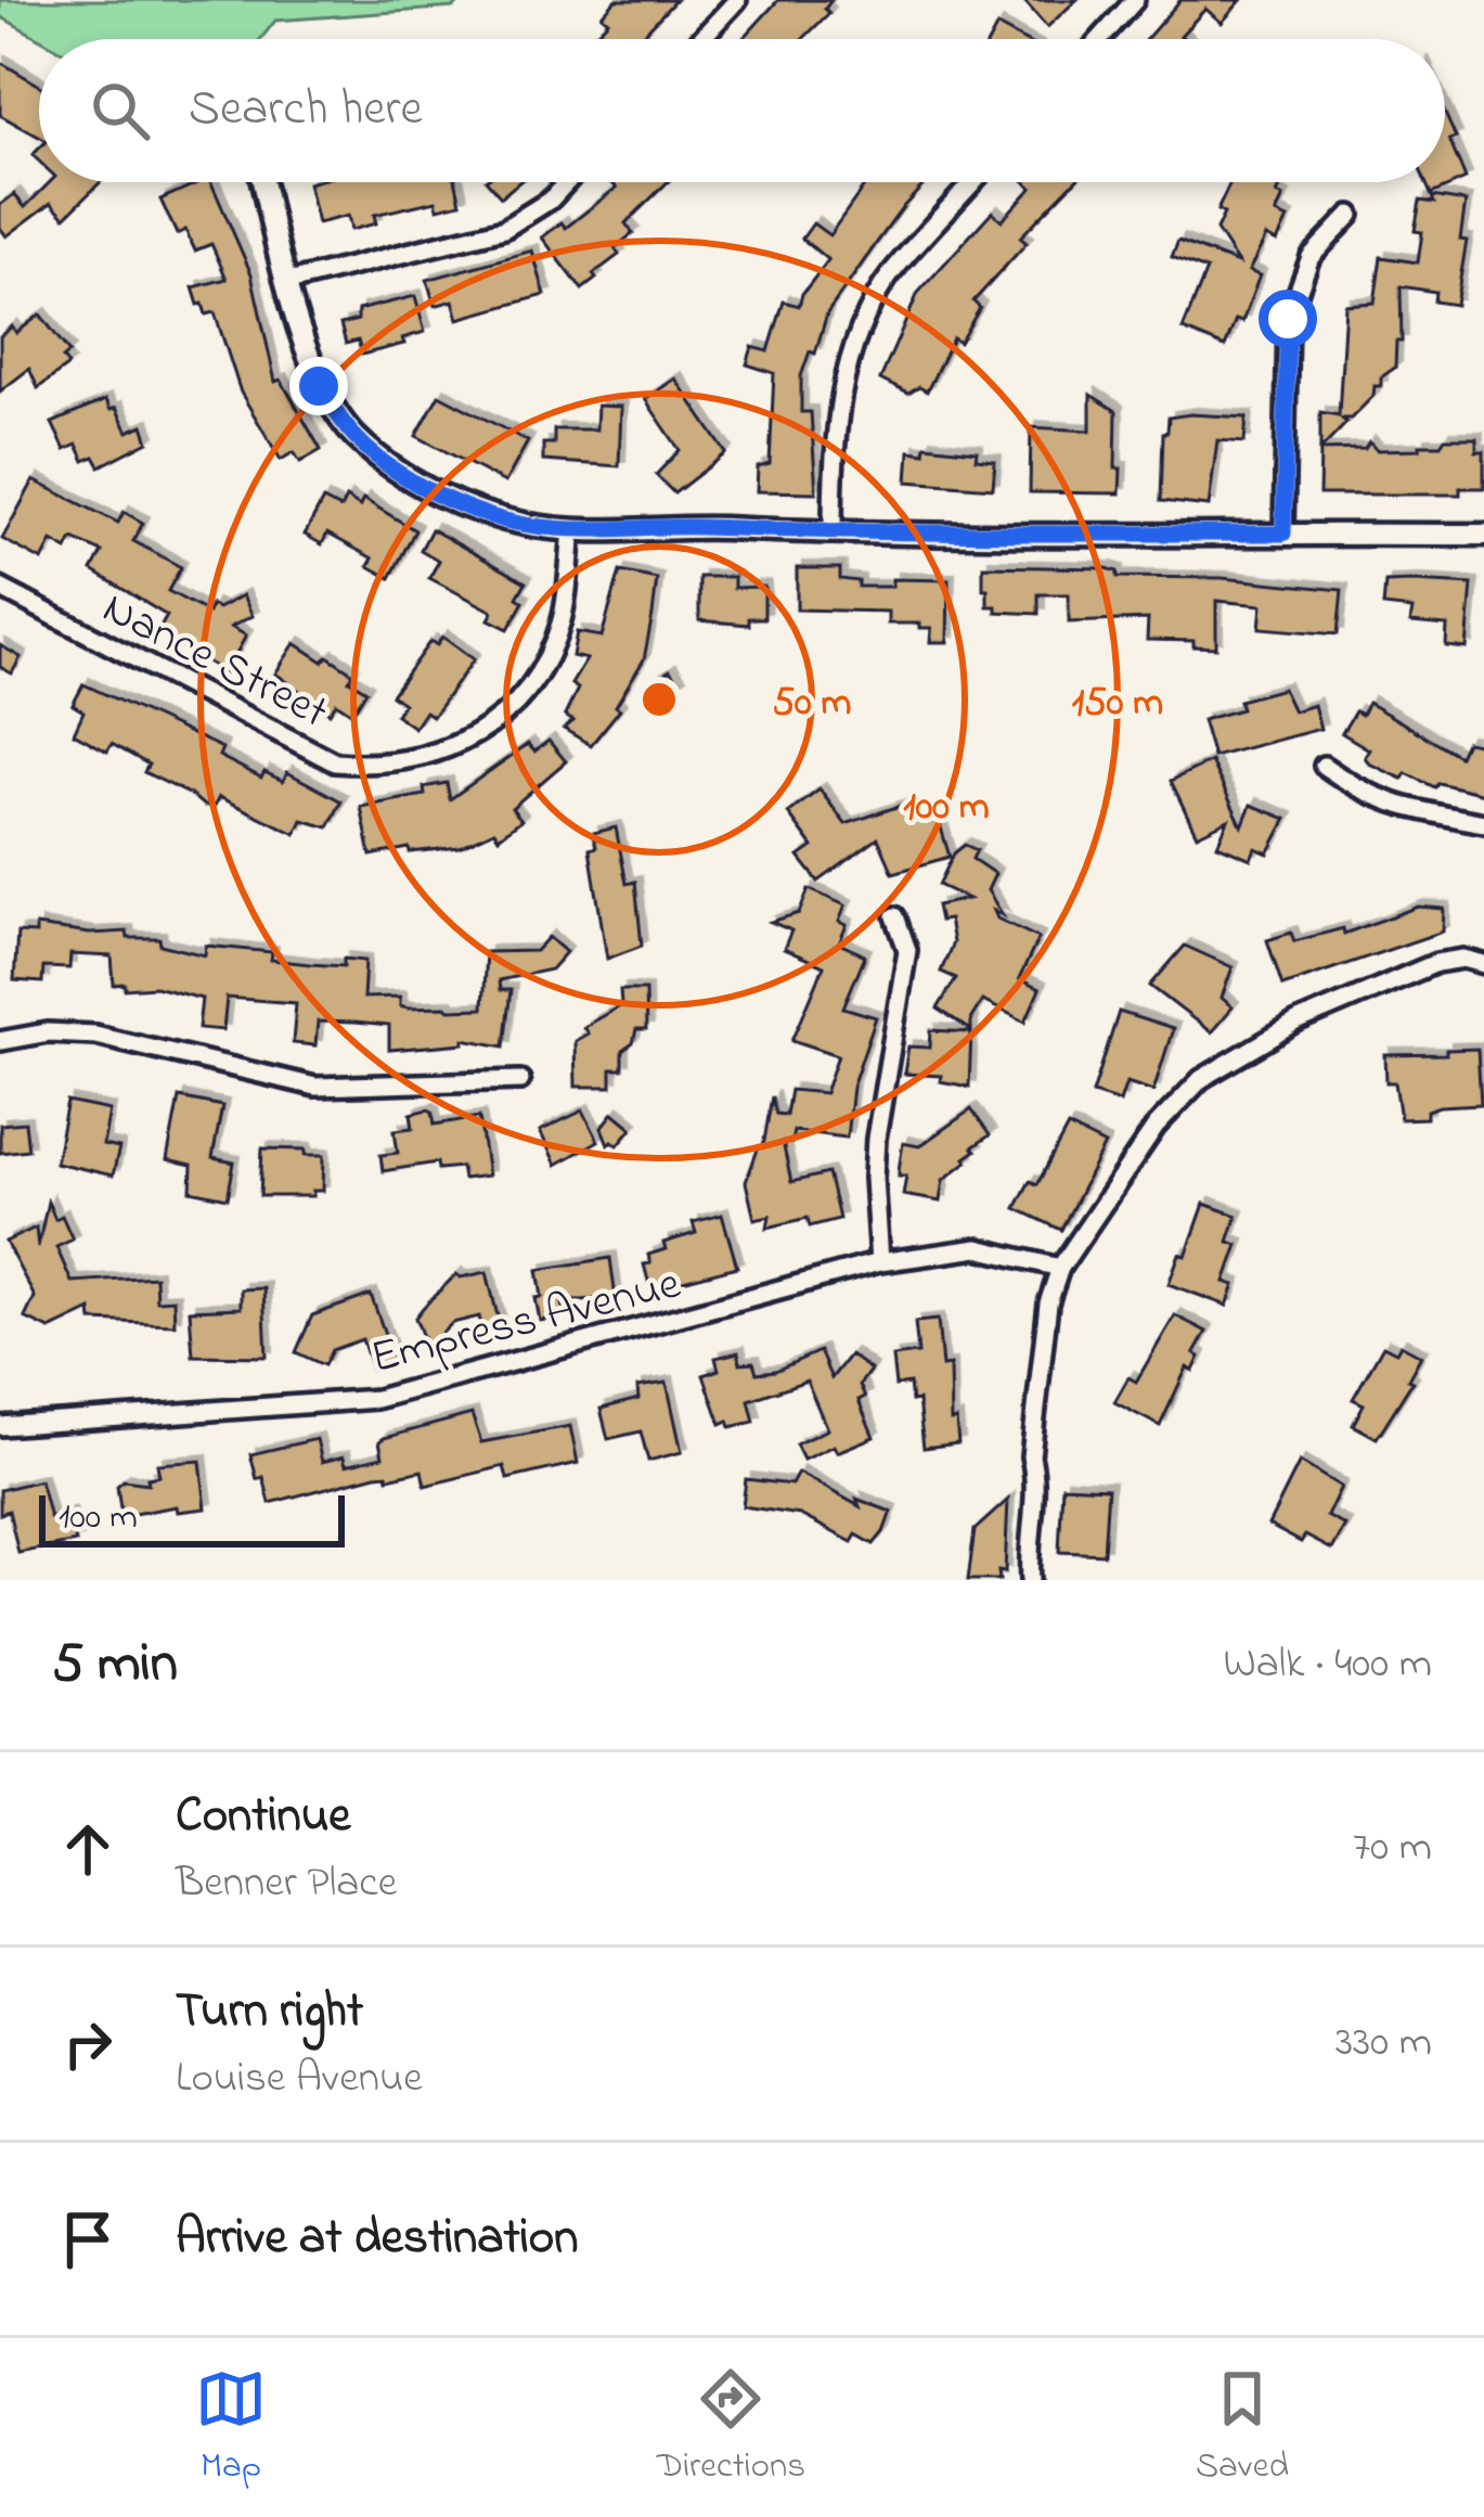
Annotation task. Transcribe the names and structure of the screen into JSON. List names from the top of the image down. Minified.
{"streets":{"street":["Nance Street","Empress Avenue"]},"scale_bar":"100 m","page":{"search":"Search here","scale":"100 m","heading":["5 min","Walk · 400 m"],"list":[["Continue","Benner Place","70 m"],["Turn right","Louise Avenue","330 m"],"Arrive at destination"],"nav":["Map","Directions","Saved"]},"rings":["50 m","150 m","100 m"]}
